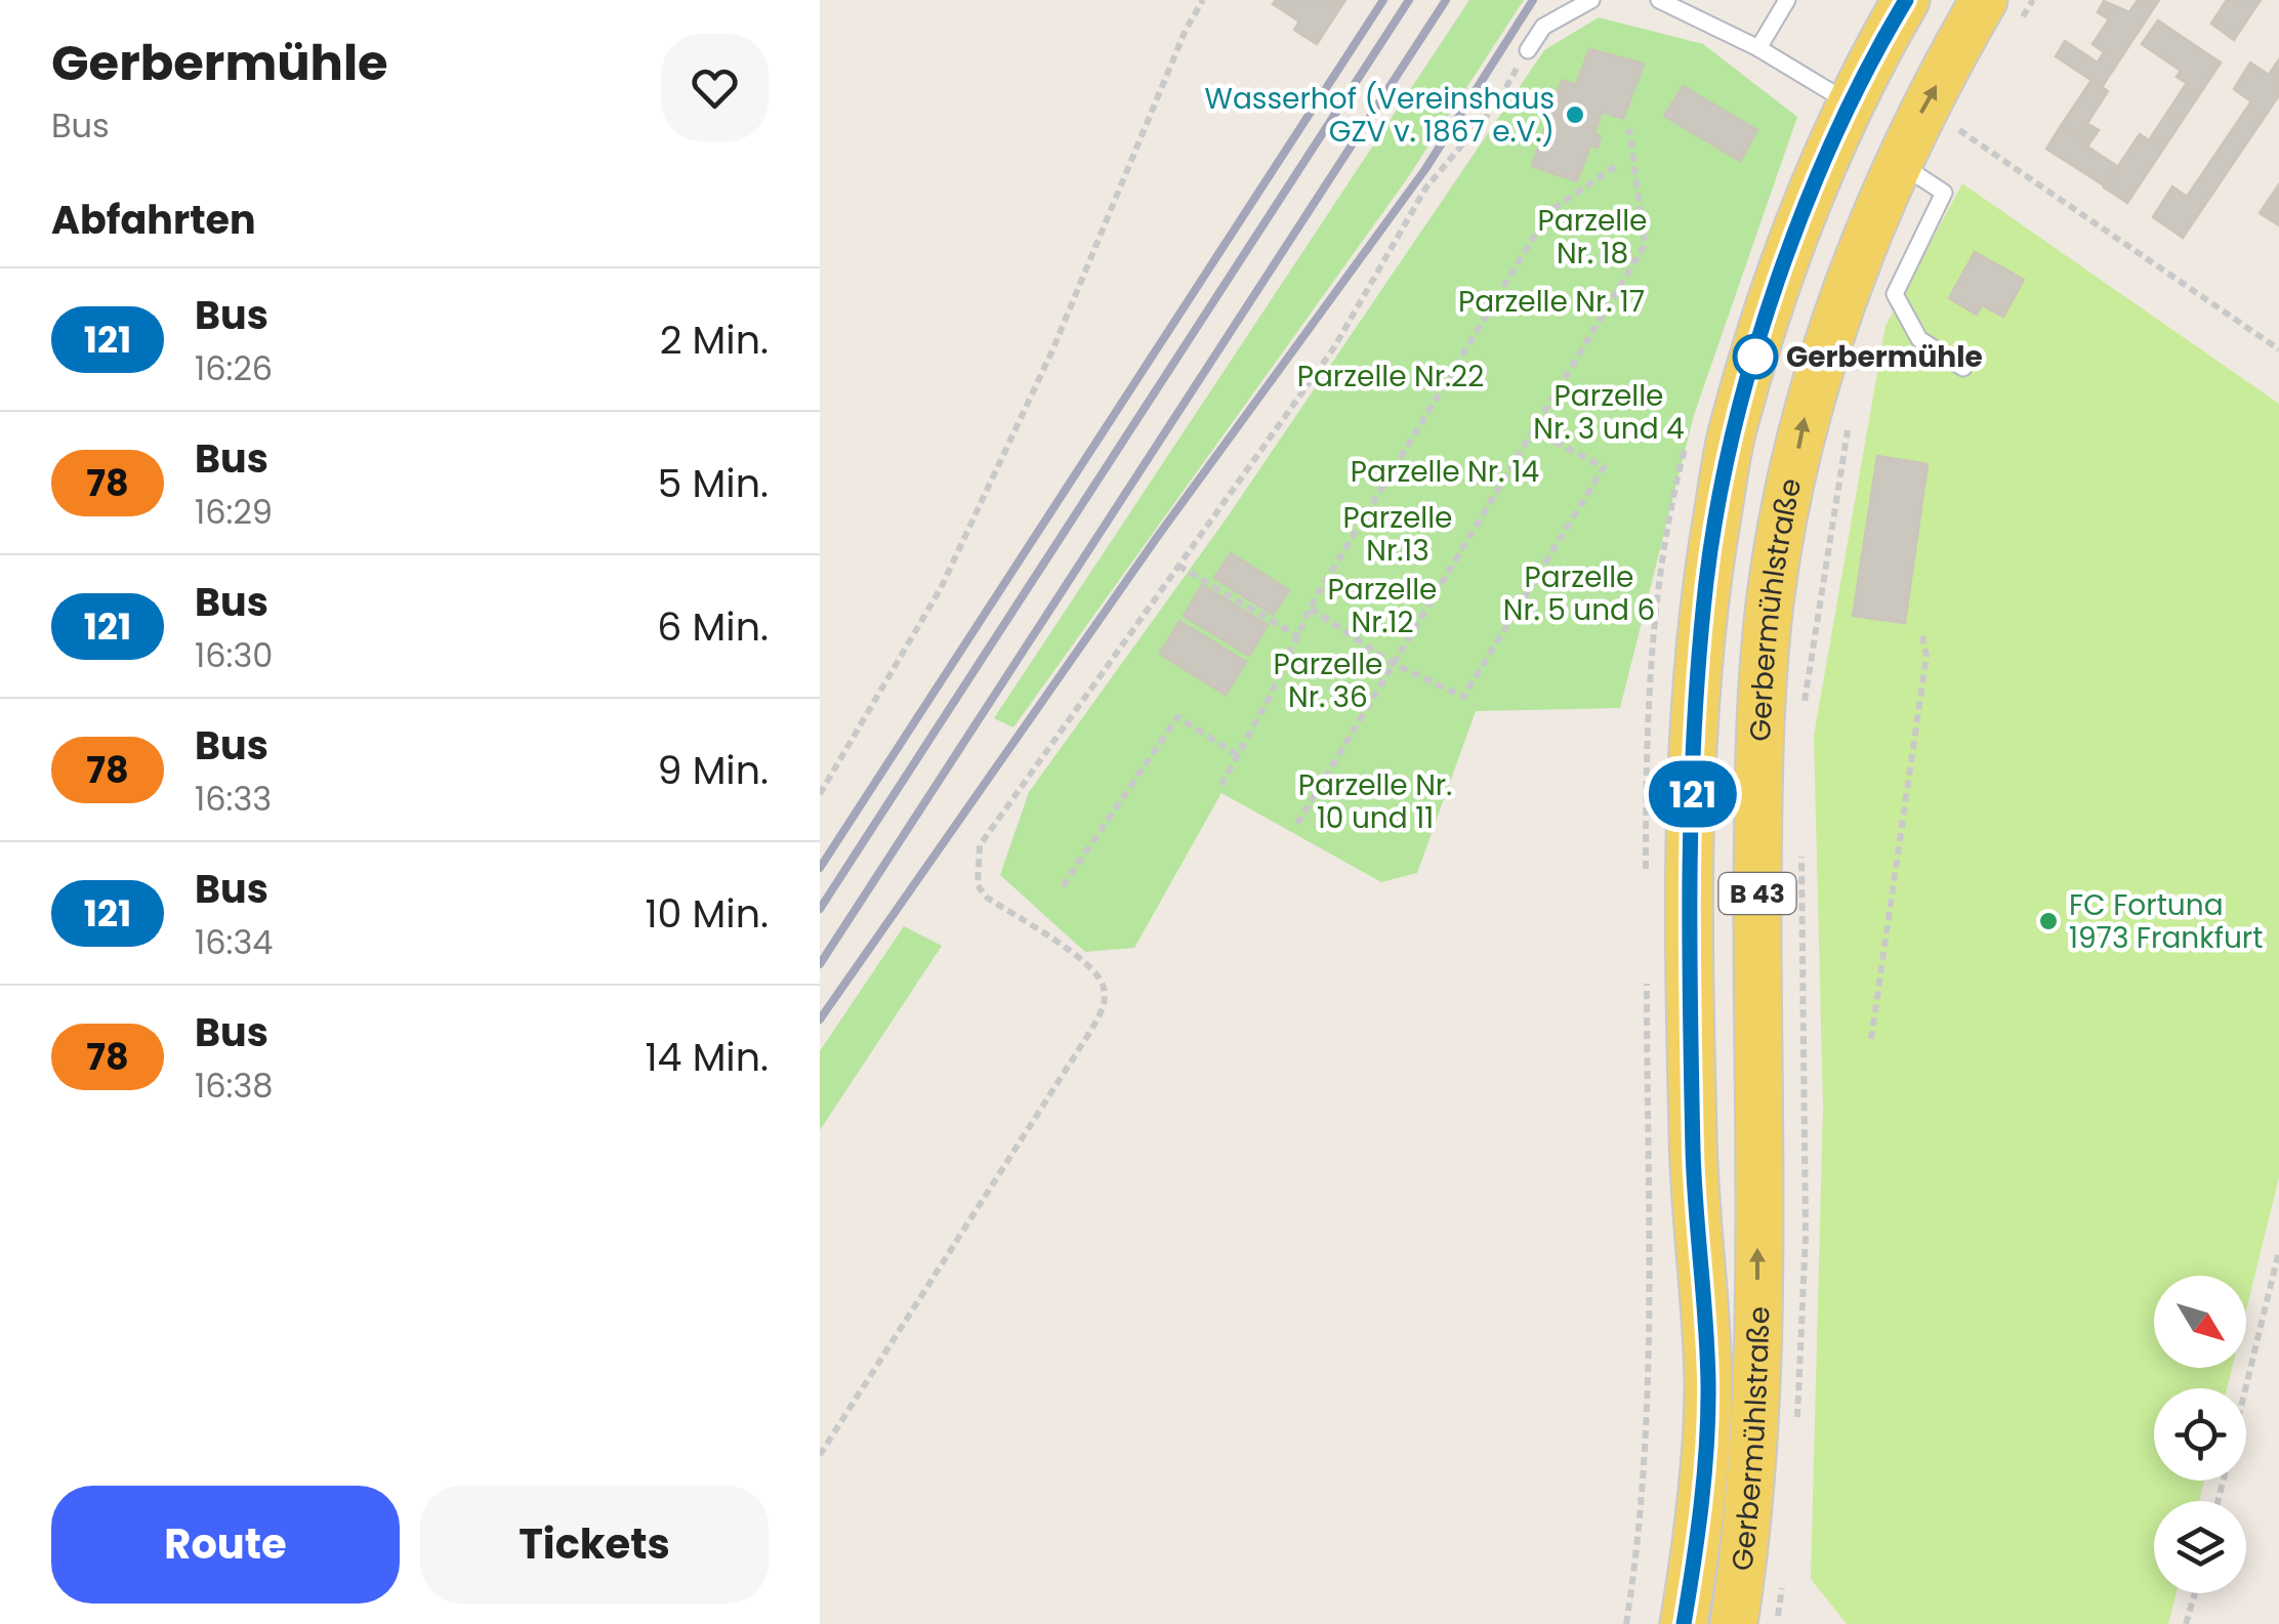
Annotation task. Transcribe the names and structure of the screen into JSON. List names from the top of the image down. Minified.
{"streets":{"main road":["Gerbermühlstraße","B 43"]},"parks":["Parzelle Nr. 18","Parzelle Nr. 17","Parzelle Nr.22","Parzelle Nr. 3 und 4","Parzelle Nr. 14","Parzelle Nr.13","Parzelle Nr. 5 und 6","Parzelle Nr.12","Parzelle Nr. 36","Parzelle Nr. 10 und 11"],"places":["Wasserhof (Vereinshaus GZV v. 1867 e.V.)","Gerbermühle","FC Fortuna 1973 Frankfurt"],"lines":["bus line 121"],"north":"bottom right","page":{"heading":[["Gerbermühle","Bus"],"Abfahrten"],"on_map":"121","list":[{"mark":"121","name":"Bus","note":"16:26","value":"2 Min."},{"mark":"78","name":"Bus","note":"16:29","value":"5 Min."},{"mark":"121","name":"Bus","note":"16:30","value":"6 Min."},{"mark":"78","name":"Bus","note":"16:33","value":"9 Min."},{"mark":"121","name":"Bus","note":"16:34","value":"10 Min."},{"mark":"78","name":"Bus","note":"16:38","value":"14 Min."}],"buttons":["Route","Tickets"]}}
